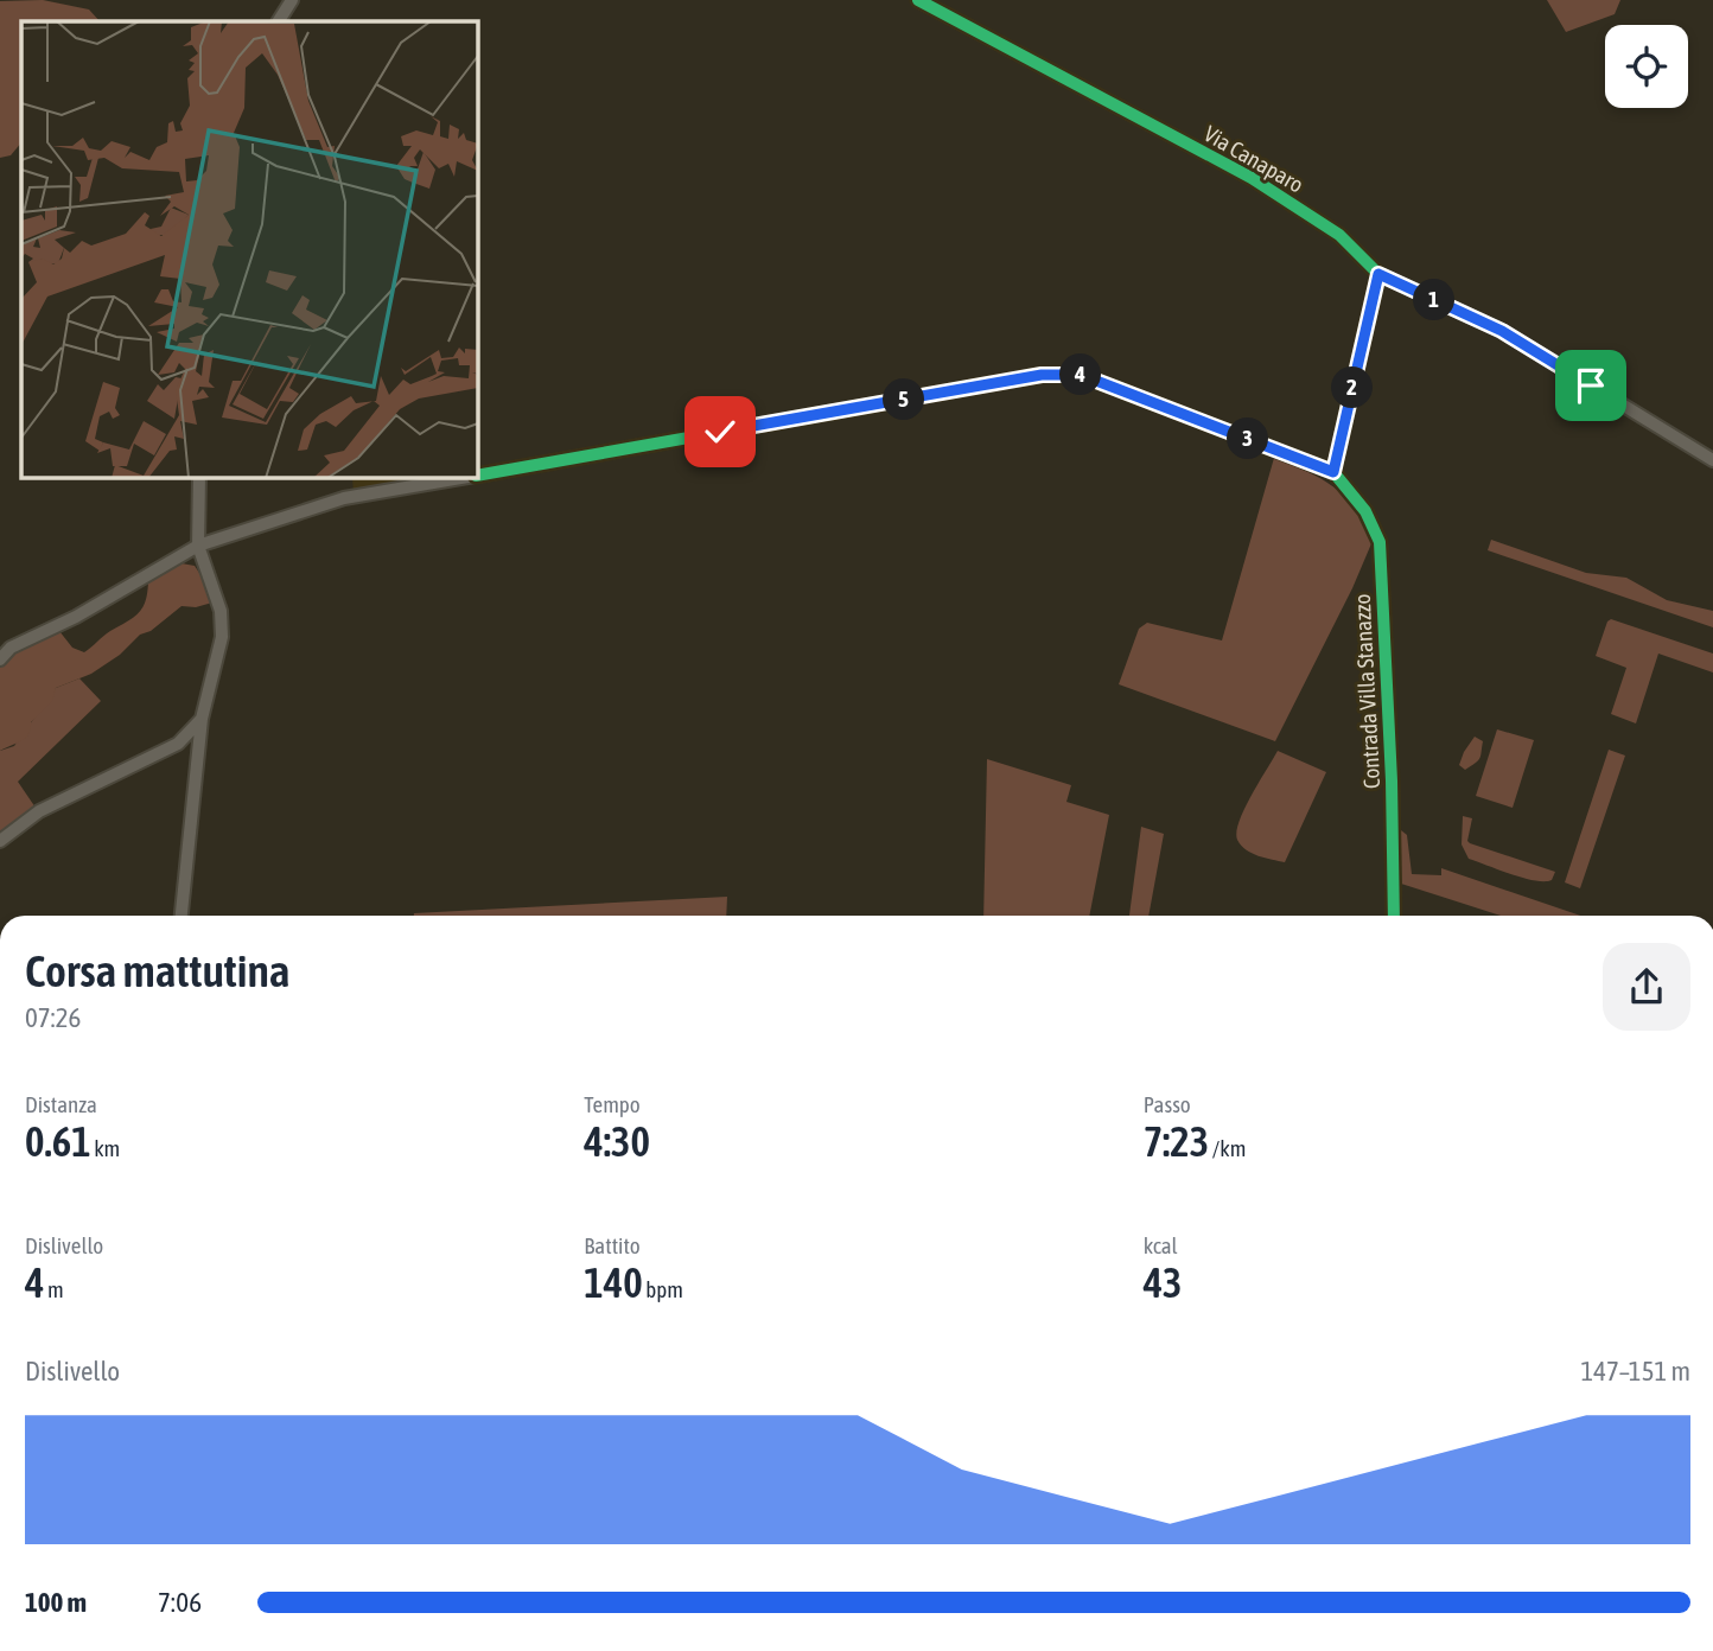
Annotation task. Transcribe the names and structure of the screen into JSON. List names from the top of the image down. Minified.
{"streets":{"street":["Via Canaparo","Contrada Villa Stanazzo"]},"page":{"pins":["1","4","2","5","3"],"heading":["Corsa mattutina","07:26"],"stats":[["Distanza","0.61 km"],["Tempo","4:30"],["Passo","7:23 /km"],["Dislivello","4 m"],["Battito","140 bpm"],["kcal","43"]],"chart":["Dislivello","147–151 m"],"list":[{"name":"100 m","note":"7:06"}]}}
